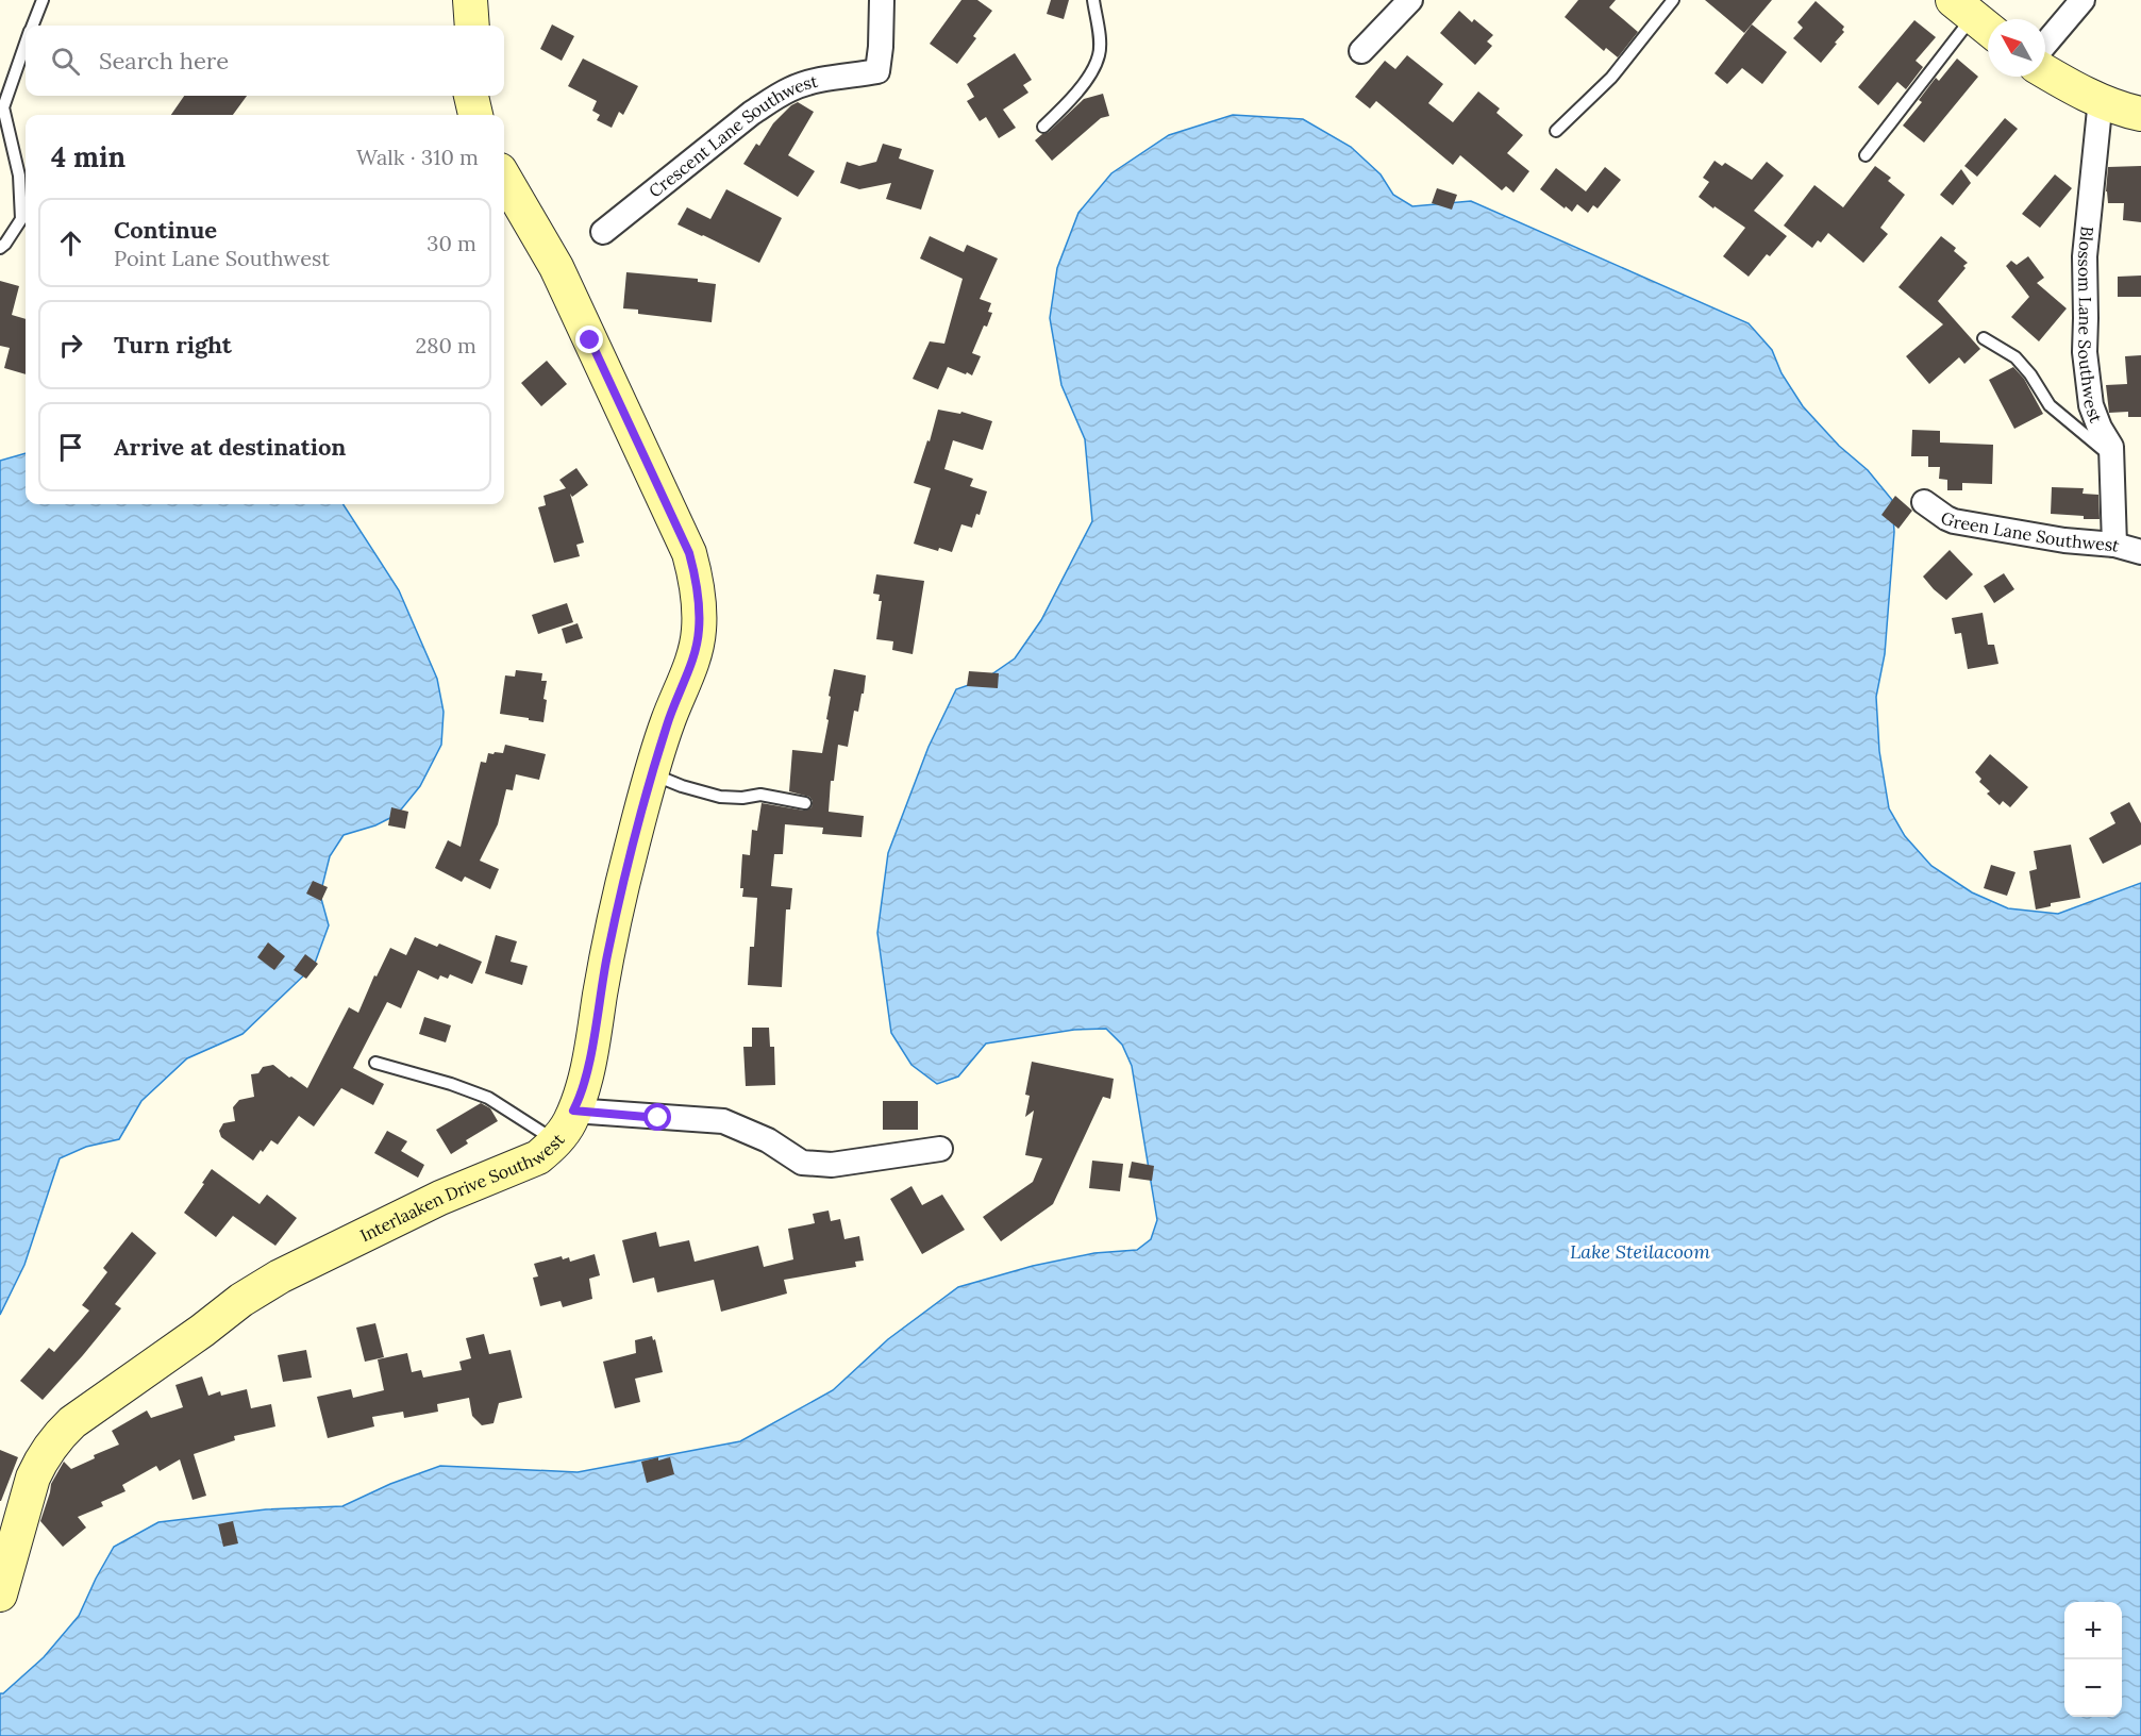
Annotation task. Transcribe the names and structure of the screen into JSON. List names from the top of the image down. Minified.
{"streets":{"street":["Crescent Lane Southwest","Blossom Lane Southwest","Green Lane Southwest","Interlaaken Drive Southwest"]},"crossings":[["Blossom Lane Southwest","Green Lane Southwest"]],"water":["Lake Steilacoom"],"north":"top left","page":{"search":"Search here","heading":["4 min","Walk · 310 m"],"list":[["Continue","Point Lane Southwest","30 m"],["Turn right","280 m"],"Arrive at destination"],"map_buttons":["+","−"]}}
